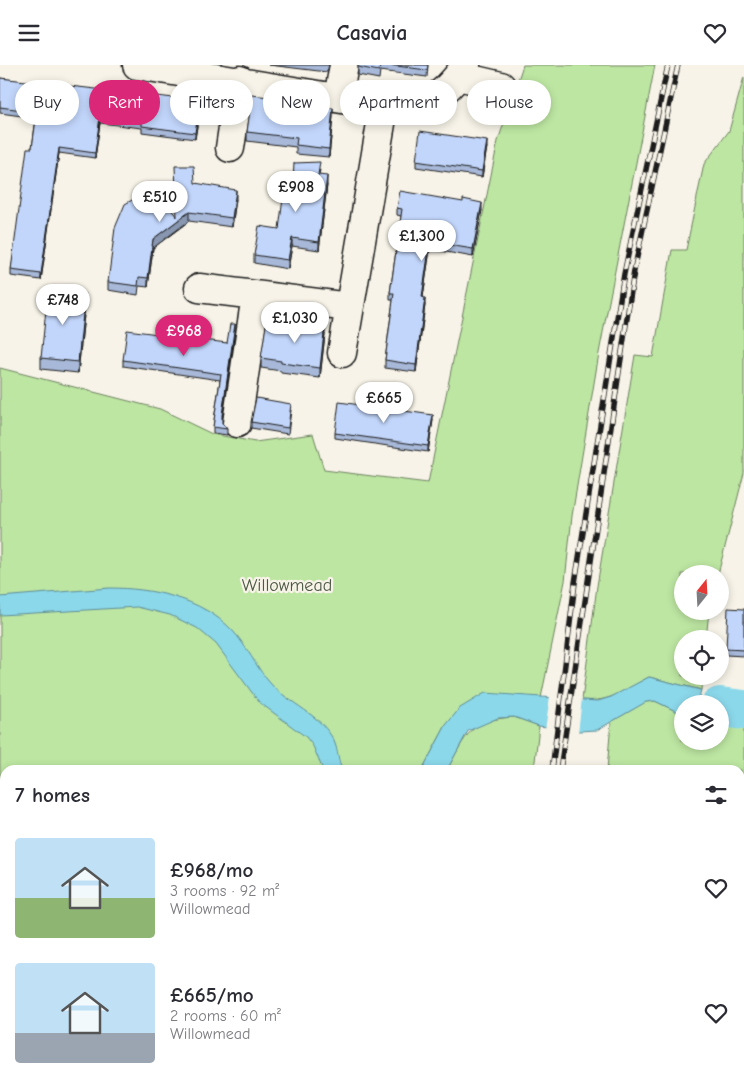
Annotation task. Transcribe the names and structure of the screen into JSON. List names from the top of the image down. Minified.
{"parks":["Willowmead"],"north":"top","page":{"header":"Casavia","chip":["Buy","Rent","Filters","New","Apartment","House"],"price":["£908","£510","£1,300","£748","£1,030","£968","£665"],"heading":"7 homes","list":[{"name":"£968/mo","note":"3 rooms · 92 m² · Willowmead"},{"name":"£665/mo","note":"2 rooms · 60 m² · Willowmead"}]}}
